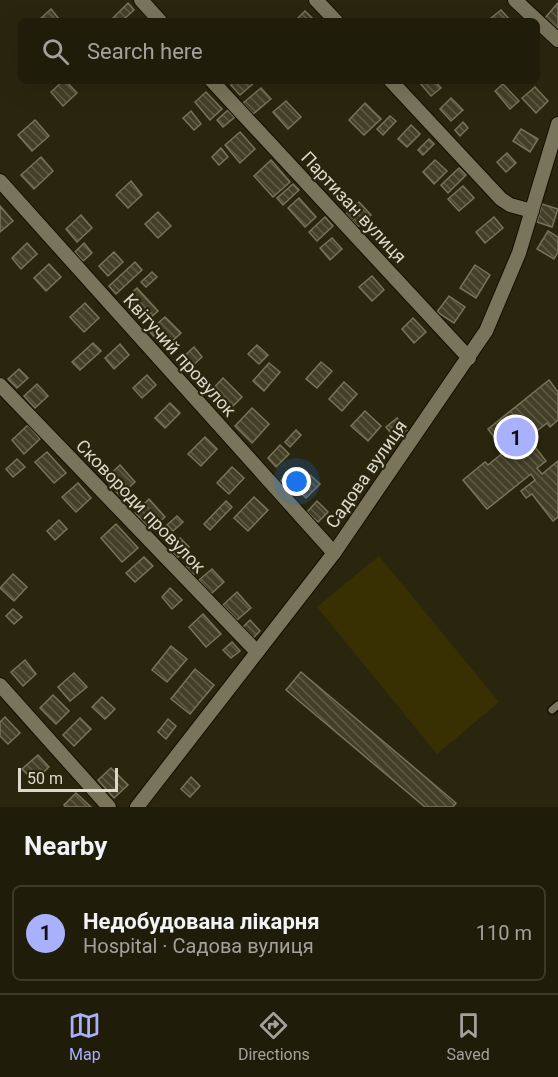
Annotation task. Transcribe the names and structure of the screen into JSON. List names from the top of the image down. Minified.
{"streets":{"street":["Партизан вулиця","Квітучий провулок","Садова вулиця","Сковороди провулок"]},"crossings":[["Партизан вулиця","Садова вулиця"],["Квітучий провулок","Садова вулиця"],["Садова вулиця","Сковороди провулок"]],"scale_bar":"50 m","page":{"search":"Search here","pins":"1","scale":"50 m","heading":"Nearby","list":[{"mark":"1","name":"Недобудована лікарня","note":"Hospital · Садова вулиця","value":"110 m"}],"nav":["Map","Directions","Saved"]}}
